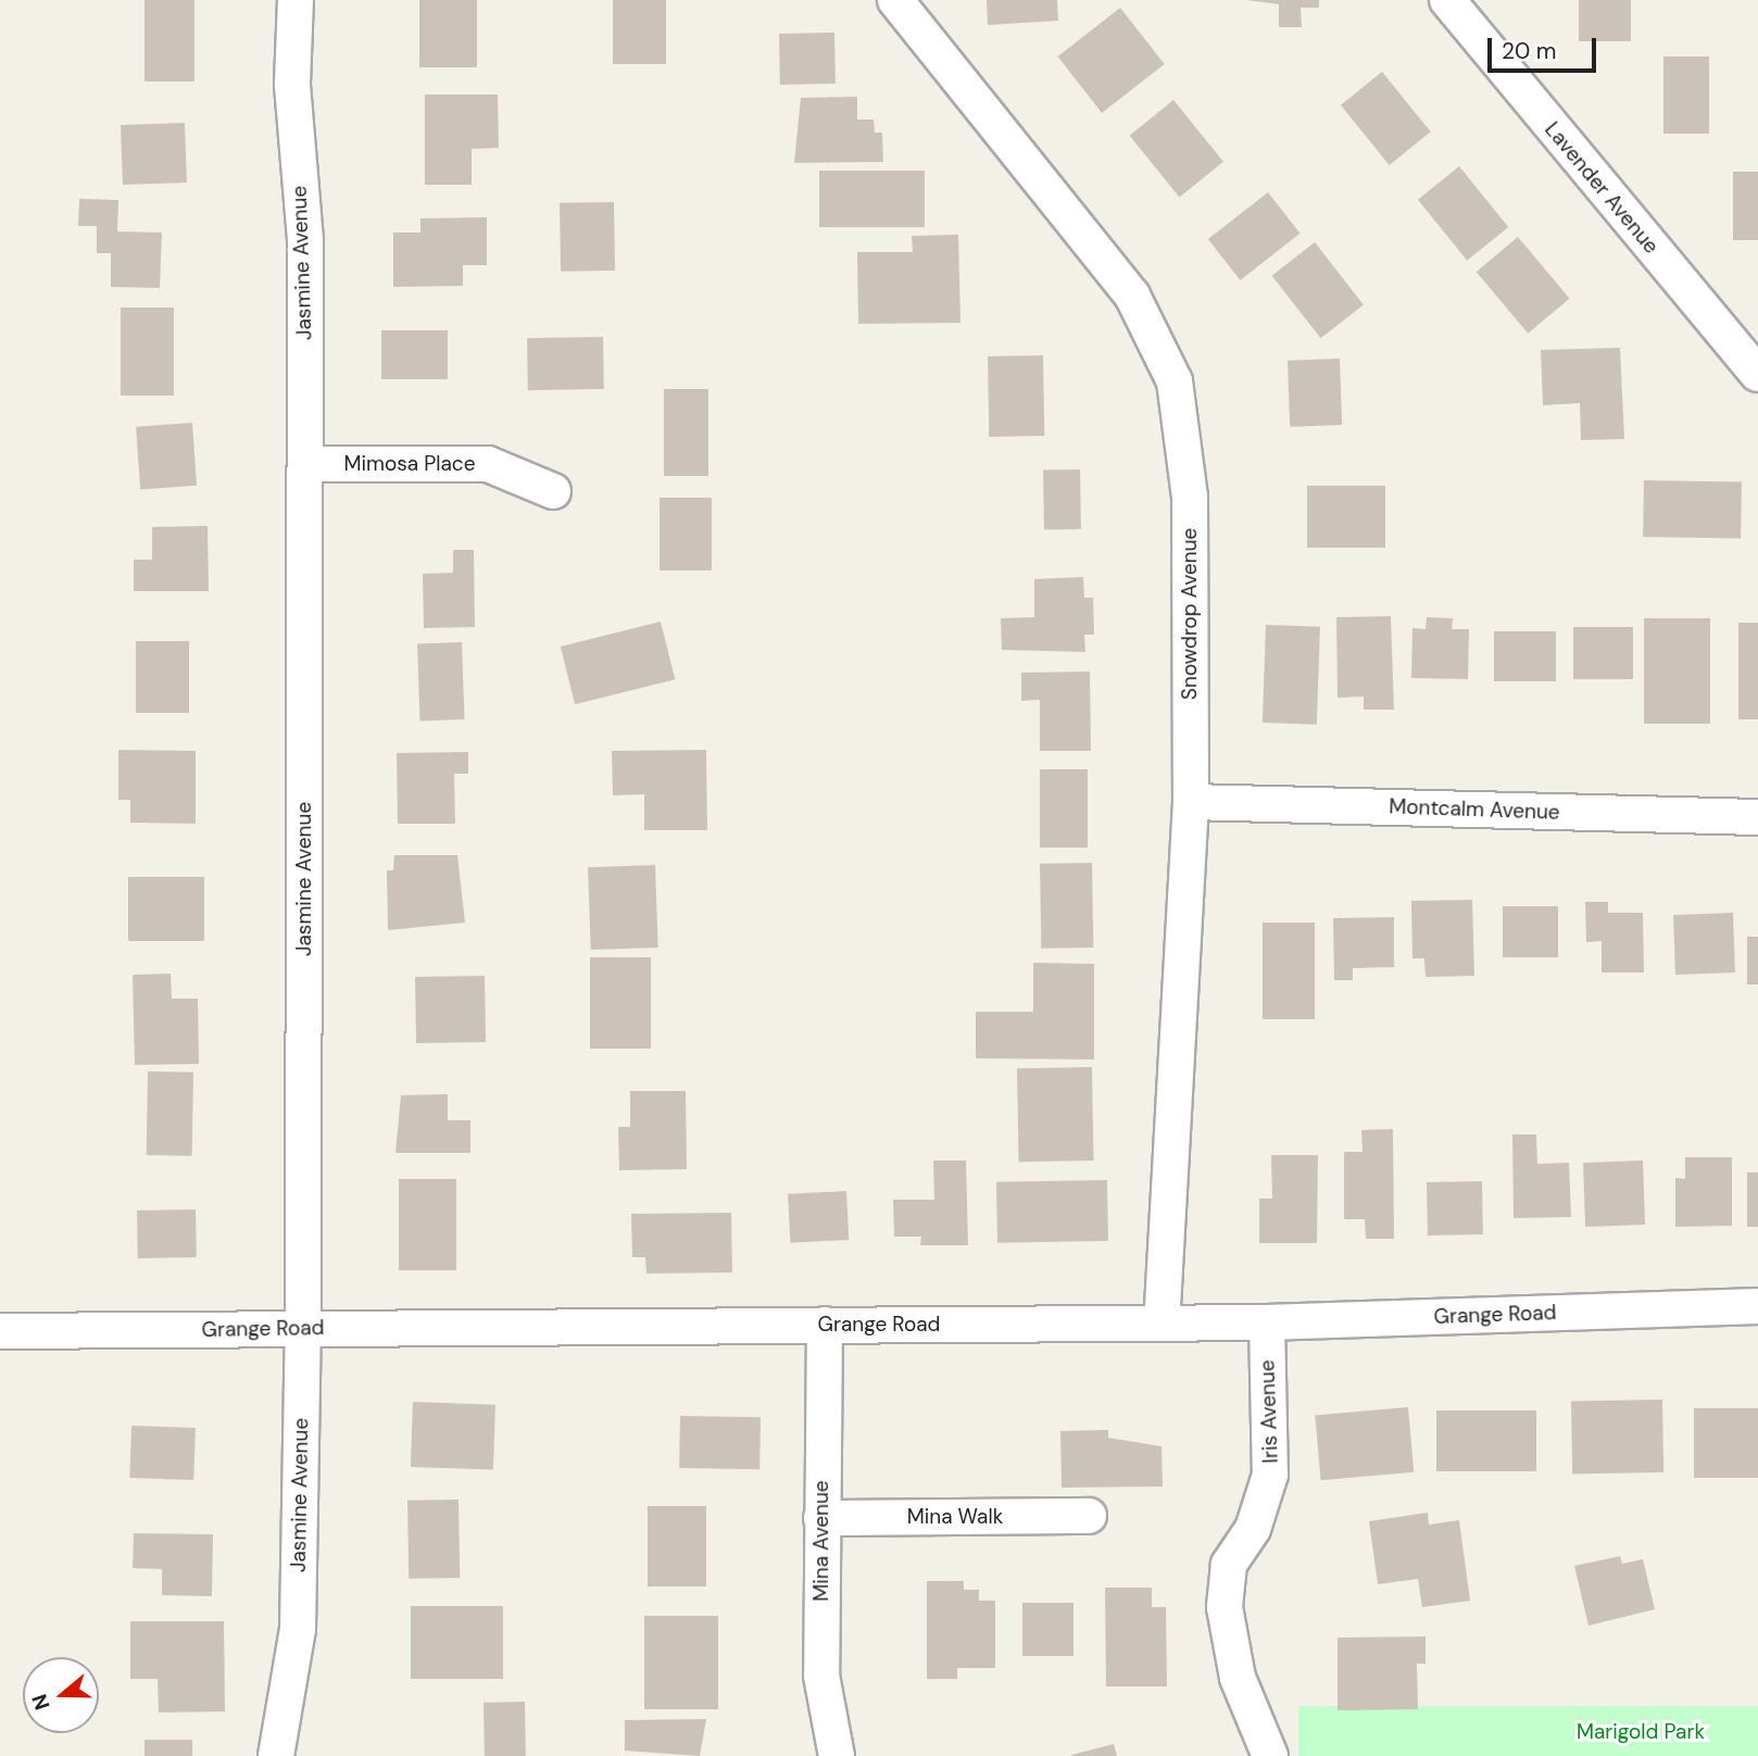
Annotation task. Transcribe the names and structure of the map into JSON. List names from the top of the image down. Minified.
{"streets":{"street":["Lavender Avenue","Jasmine Avenue","Mimosa Place","Snowdrop Avenue","Montcalm Avenue","Grange Road","Iris Avenue","Mina Walk","Mina Avenue"]},"crossings":[["Jasmine Avenue","Mimosa Place"],["Jasmine Avenue","Grange Road"],["Snowdrop Avenue","Montcalm Avenue"],["Snowdrop Avenue","Grange Road"],["Grange Road","Iris Avenue"],["Grange Road","Mina Avenue"],["Mina Walk","Mina Avenue"]],"parks":["Marigold Park"],"scale_bar":"20 m","north":"left"}
